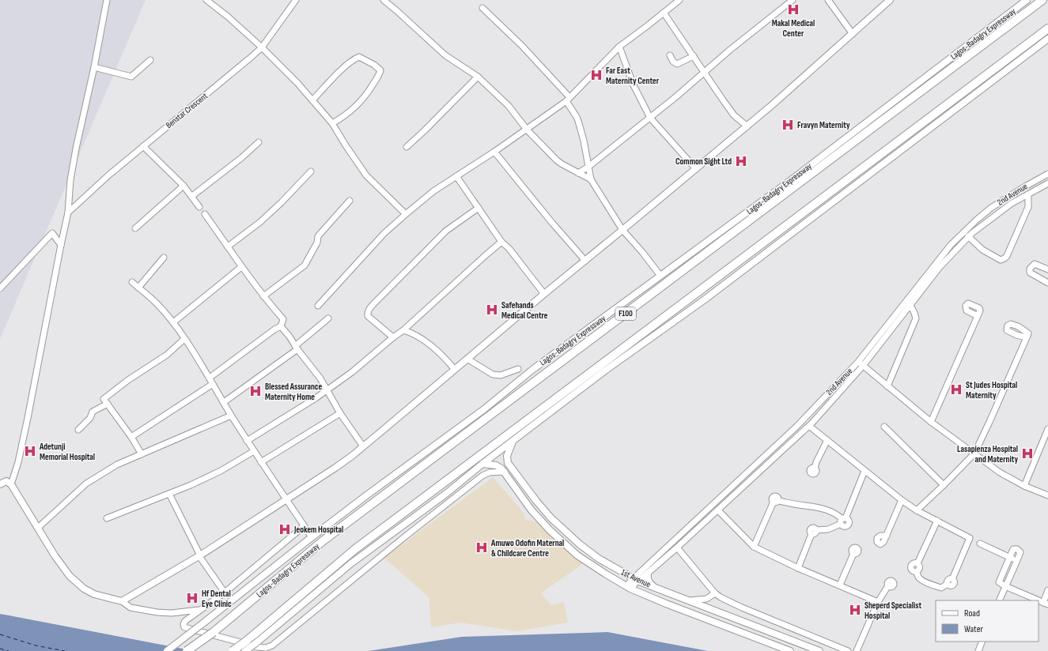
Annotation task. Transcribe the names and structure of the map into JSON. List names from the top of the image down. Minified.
{"streets":{"highway":["Lagos-Badagry Expressway","F100"],"main road":["1st Avenue"],"street":["Benstar Crescent","2nd Avenue"]},"crossings":[["2nd Avenue","1st Avenue"]],"places":{"hospital":["Makal Medical Center","Far East Maternity Center","Fravyn Maternity","Common Sight Ltd","Safehands Medical Centre","St Judes Hospital Maternity","Blessed Assurance Maternity Home","Adetunji Memorial Hospital","Lasapienza Hospital and Maternity","Jeokem Hospital","Amuwo Odofin Maternal & Childcare Centre","Hf Dental Eye Clinic","Sheperd Specialist Hospital"]},"legend":["Road","Water"]}
